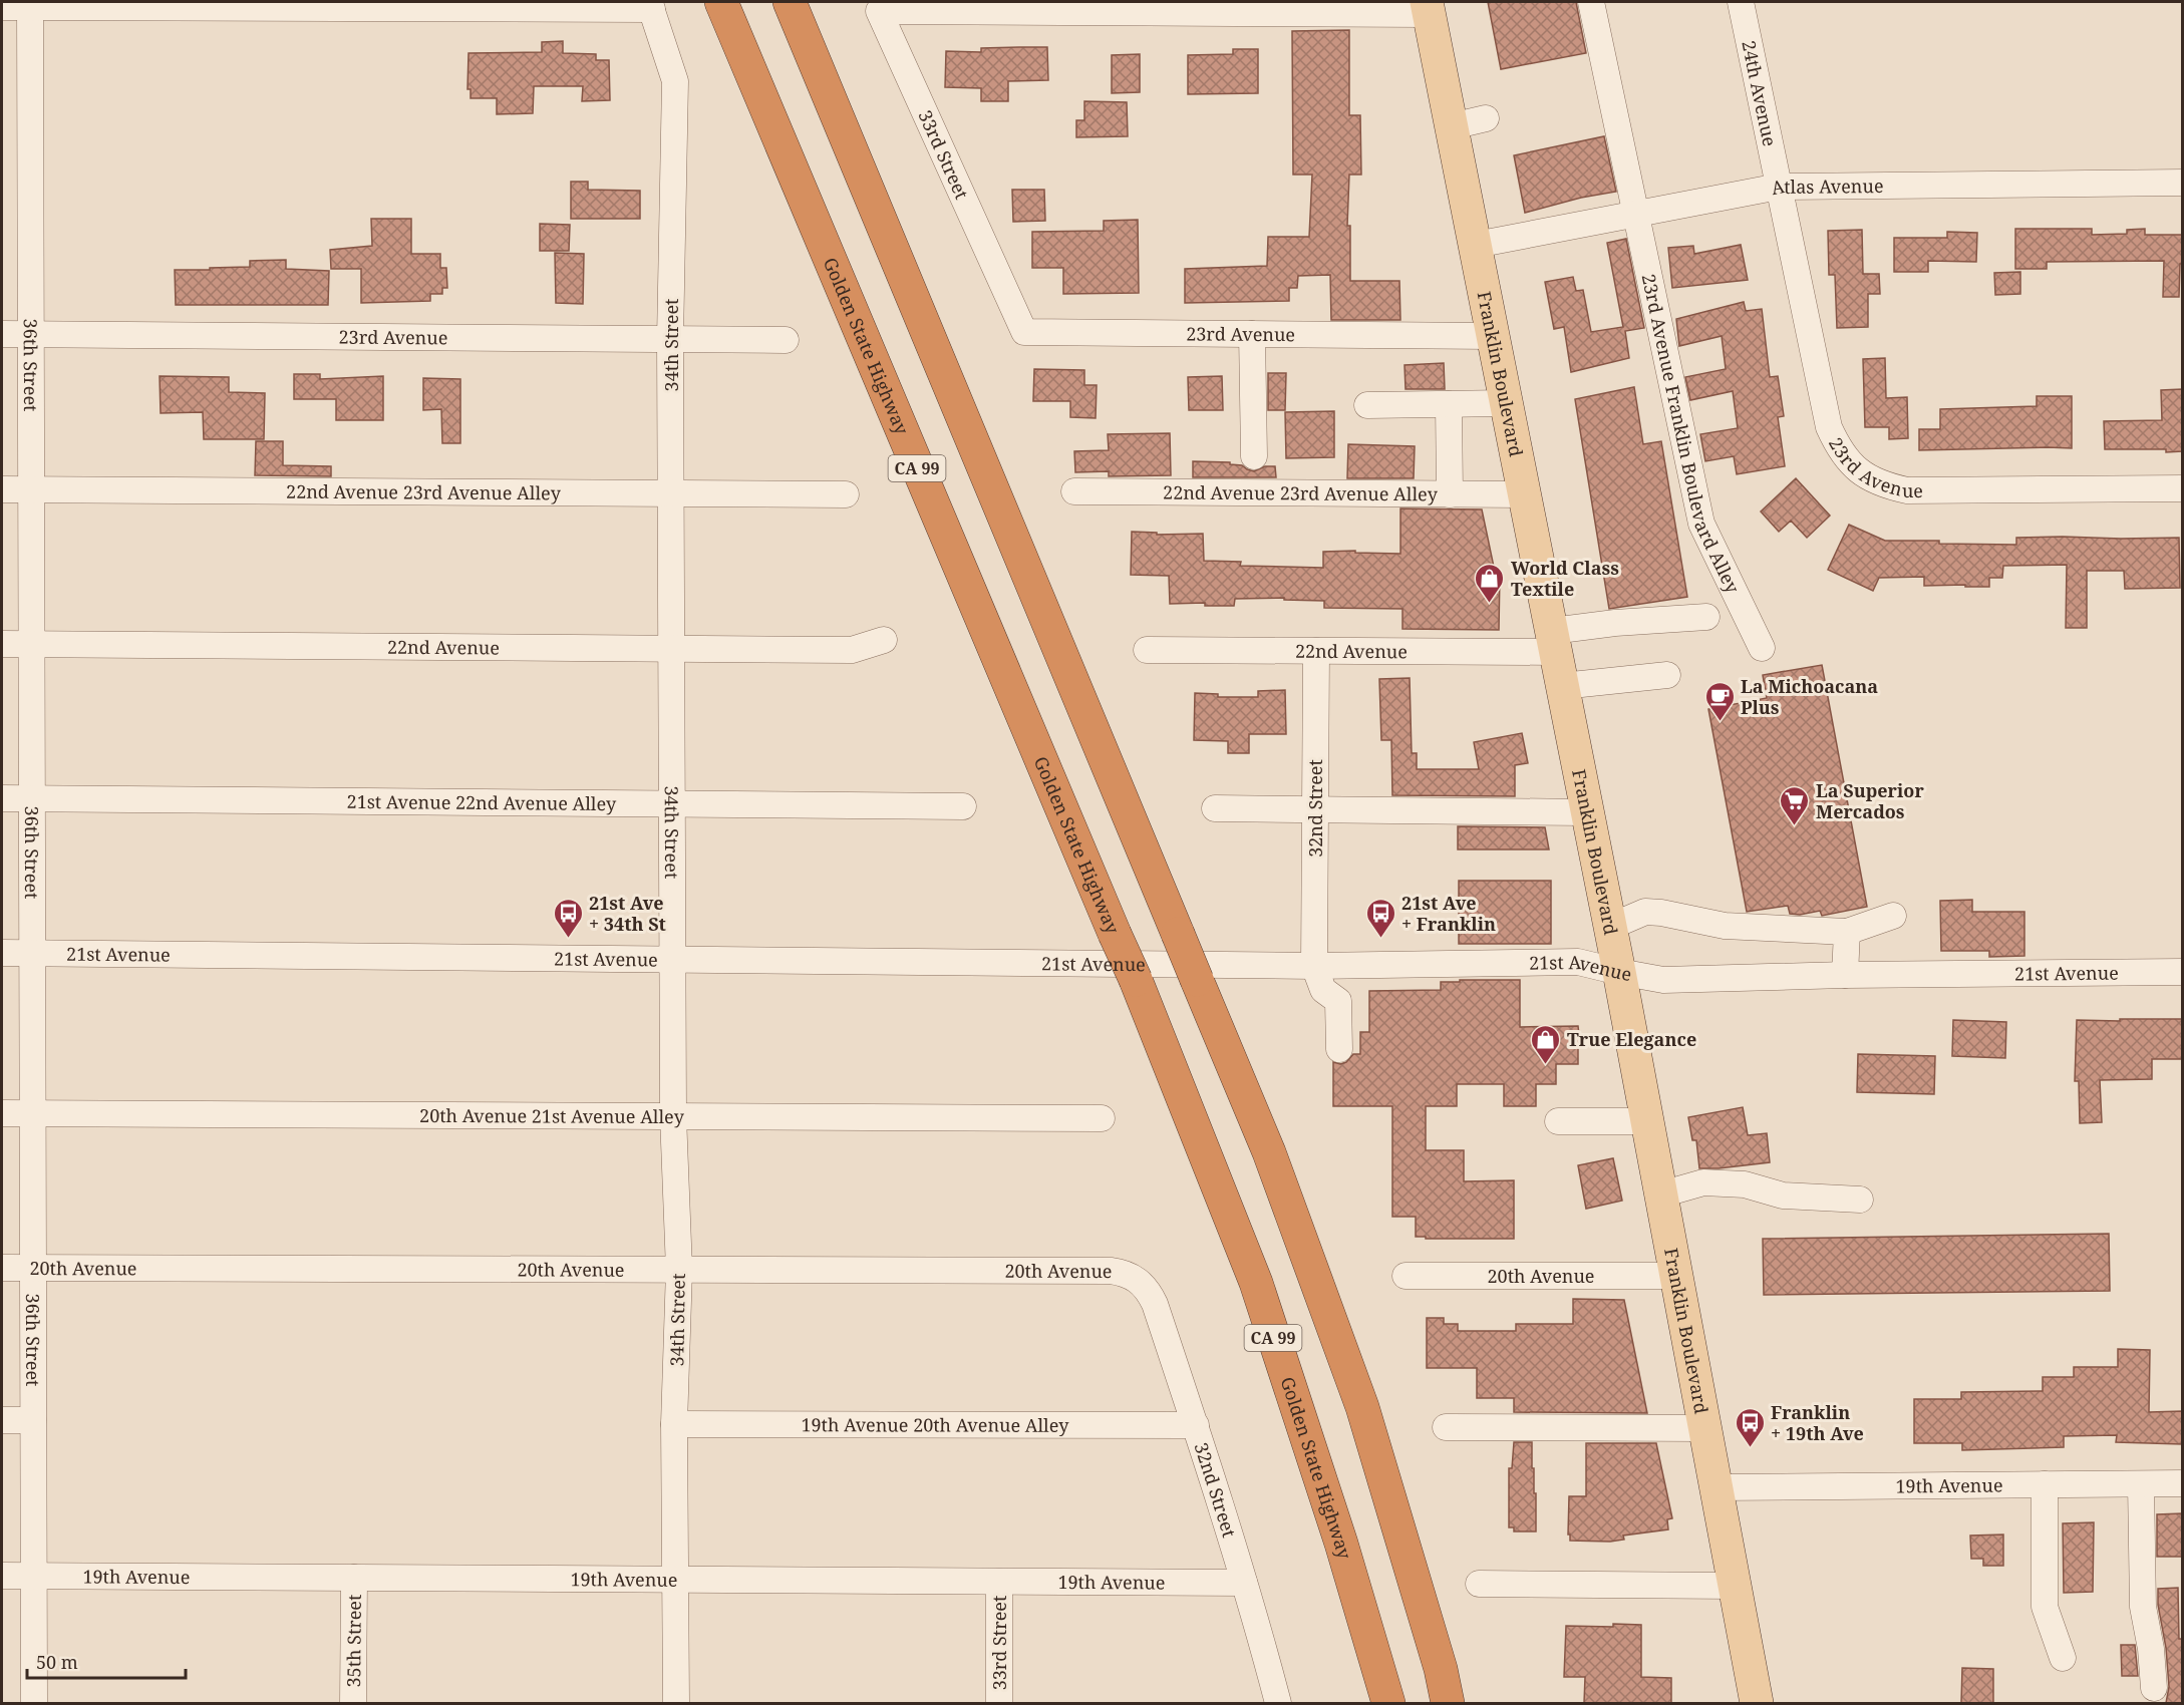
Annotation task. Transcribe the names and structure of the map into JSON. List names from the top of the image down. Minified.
{"streets":{"highway":["Golden State Highway","CA 99"],"main road":["Franklin Boulevard"],"street":["24th Avenue","33rd Street","Atlas Avenue","23rd Avenue","34th Street","36th Street","23rd Avenue Franklin Boulevard Alley","22nd Avenue 23rd Avenue Alley","22nd Avenue","21st Avenue 22nd Avenue Alley","32nd Street","21st Avenue","20th Avenue 21st Avenue Alley","20th Avenue","19th Avenue 20th Avenue Alley","19th Avenue","35th Street"]},"crossings":[["24th Avenue","Atlas Avenue"],["24th Avenue","23rd Avenue"],["33rd Street","23rd Avenue"],["33rd Street","Franklin Boulevard"],["33rd Street","19th Avenue"],["Atlas Avenue","23rd Avenue"],["Atlas Avenue","Franklin Boulevard"],["Atlas Avenue","23rd Avenue Franklin Boulevard Alley"],["23rd Avenue","34th Street"],["23rd Avenue","36th Street"],["23rd Avenue","Franklin Boulevard"],["34th Street","22nd Avenue 23rd Avenue Alley"],["34th Street","22nd Avenue"],["34th Street","21st Avenue 22nd Avenue Alley"],["34th Street","21st Avenue"],["34th Street","20th Avenue 21st Avenue Alley"],["34th Street","20th Avenue"],["34th Street","19th Avenue 20th Avenue Alley"],["34th Street","19th Avenue"],["36th Street","22nd Avenue 23rd Avenue Alley"],["36th Street","22nd Avenue"],["36th Street","21st Avenue 22nd Avenue Alley"],["36th Street","21st Avenue"],["36th Street","20th Avenue 21st Avenue Alley"],["36th Street","20th Avenue"],["36th Street","19th Avenue"],["Franklin Boulevard","22nd Avenue 23rd Avenue Alley"],["Franklin Boulevard","22nd Avenue"],["Franklin Boulevard","21st Avenue"],["Franklin Boulevard","20th Avenue"],["Franklin Boulevard","19th Avenue"],["22nd Avenue","32nd Street"],["32nd Street","21st Avenue"],["32nd Street","20th Avenue"],["32nd Street","19th Avenue 20th Avenue Alley"],["32nd Street","19th Avenue"],["19th Avenue","35th Street"]],"places":{"shop":["World Class Textile","True Elegance"],"cafe":["La Michoacana Plus"],"supermarket":["La Superior Mercados"],"bus stop":["21st Ave + 34th St","21st Ave + Franklin","Franklin + 19th Ave"]},"scale_bar":"50 m"}
